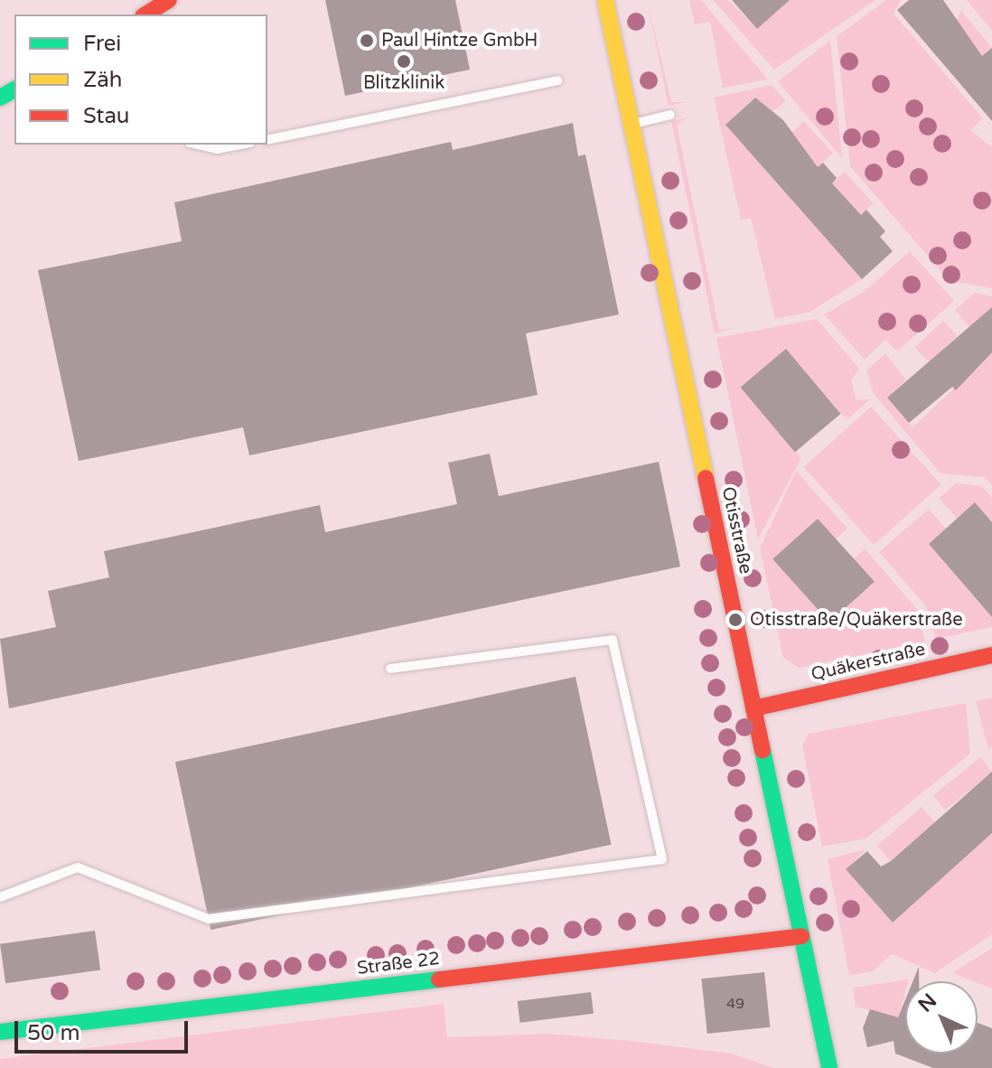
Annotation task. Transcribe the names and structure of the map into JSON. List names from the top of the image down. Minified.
{"streets":{"street":["Otisstraße","Quäkerstraße","Straße 22"]},"crossings":[["Otisstraße","Quäkerstraße"],["Otisstraße","Straße 22"]],"places":["Paul Hintze GmbH","Blitzklinik","Otisstraße/Quäkerstraße"],"house_numbers":["49"],"legend":["Frei","Zäh","Stau"],"scale_bar":"50 m","north":"top left"}
